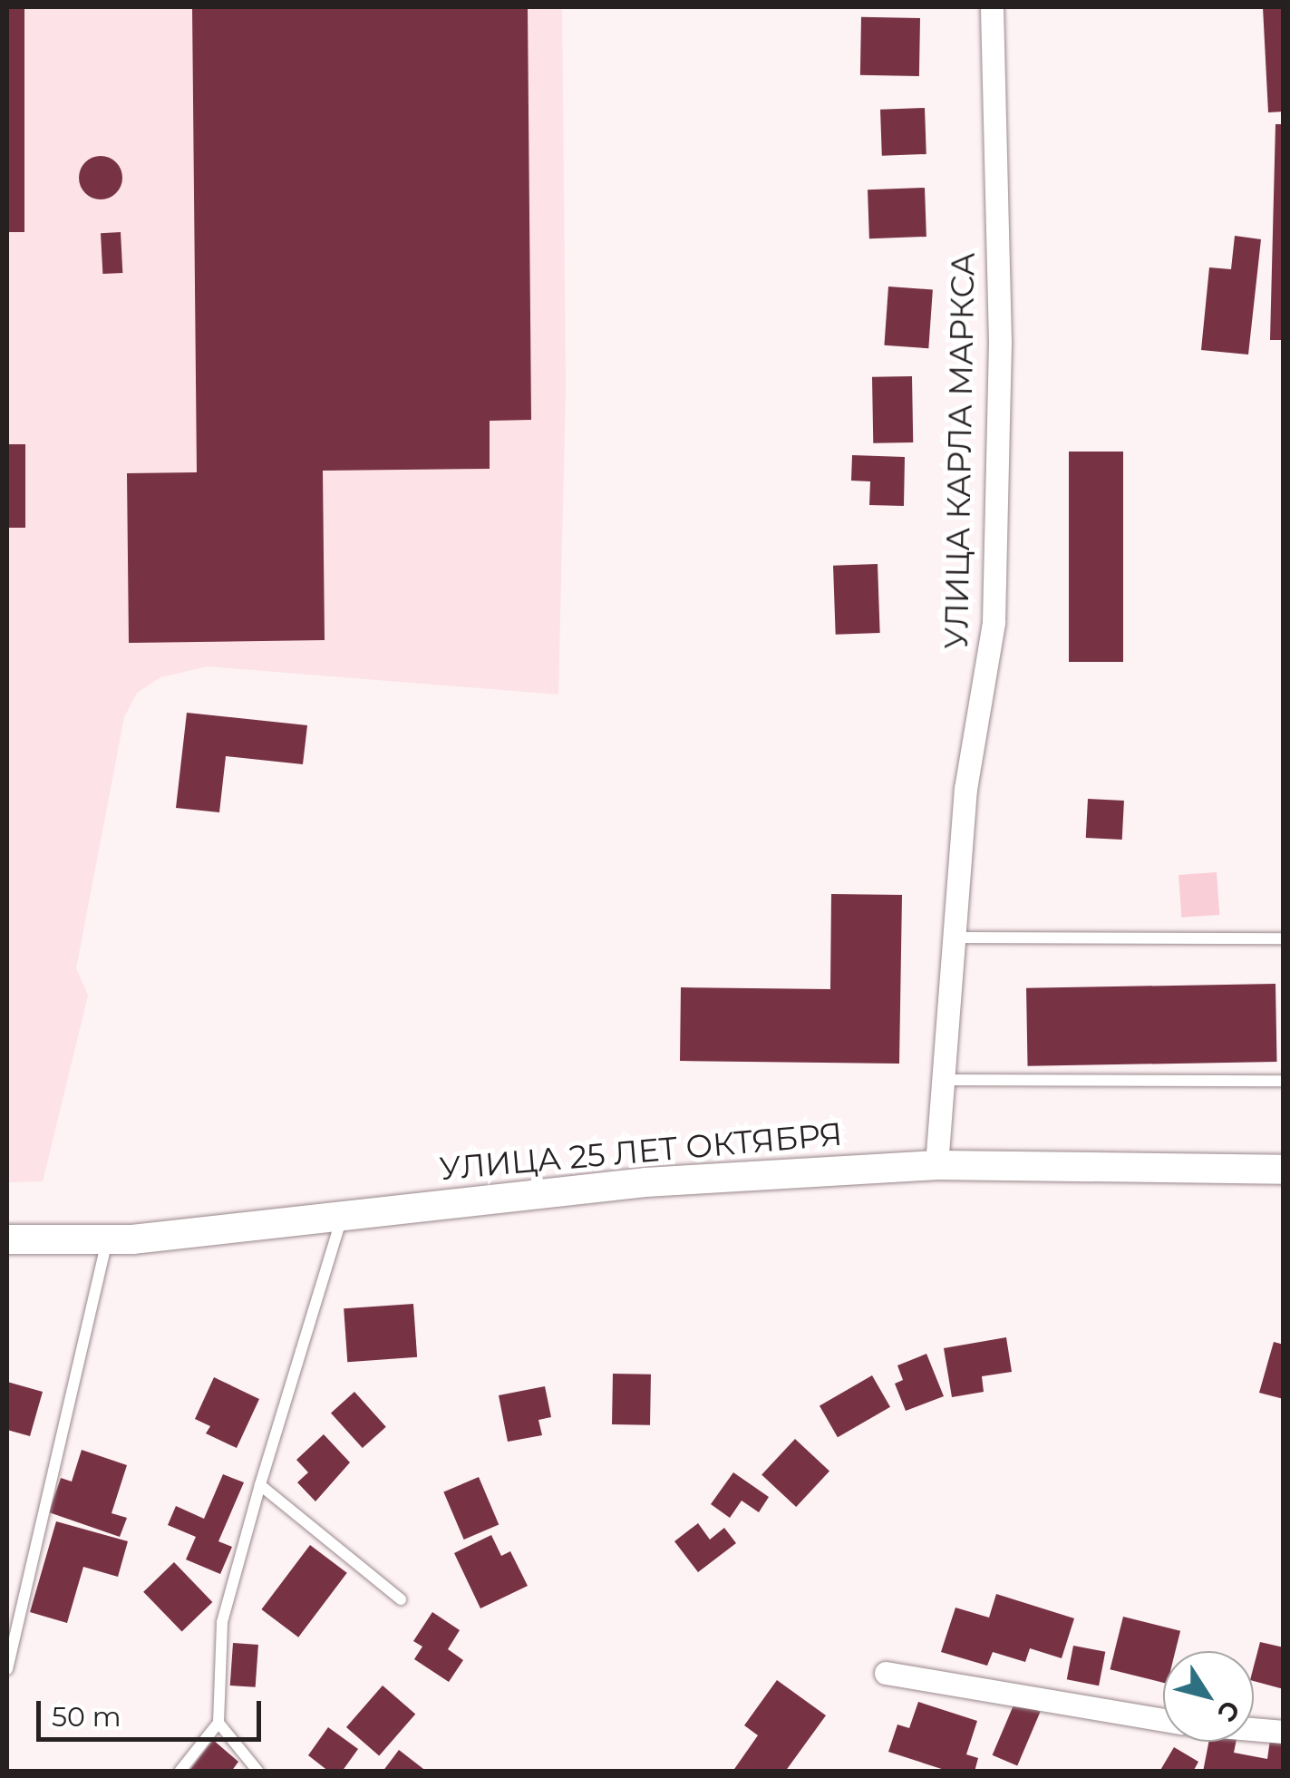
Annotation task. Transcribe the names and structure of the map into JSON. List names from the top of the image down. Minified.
{"streets":{"street":["УЛИЦА КАРЛА МАРКСА","УЛИЦА 25 ЛЕТ ОКТЯБРЯ"]},"crossings":[["УЛИЦА КАРЛА МАРКСА","УЛИЦА 25 ЛЕТ ОКТЯБРЯ"]],"scale_bar":"50 m","north":"bottom right"}
